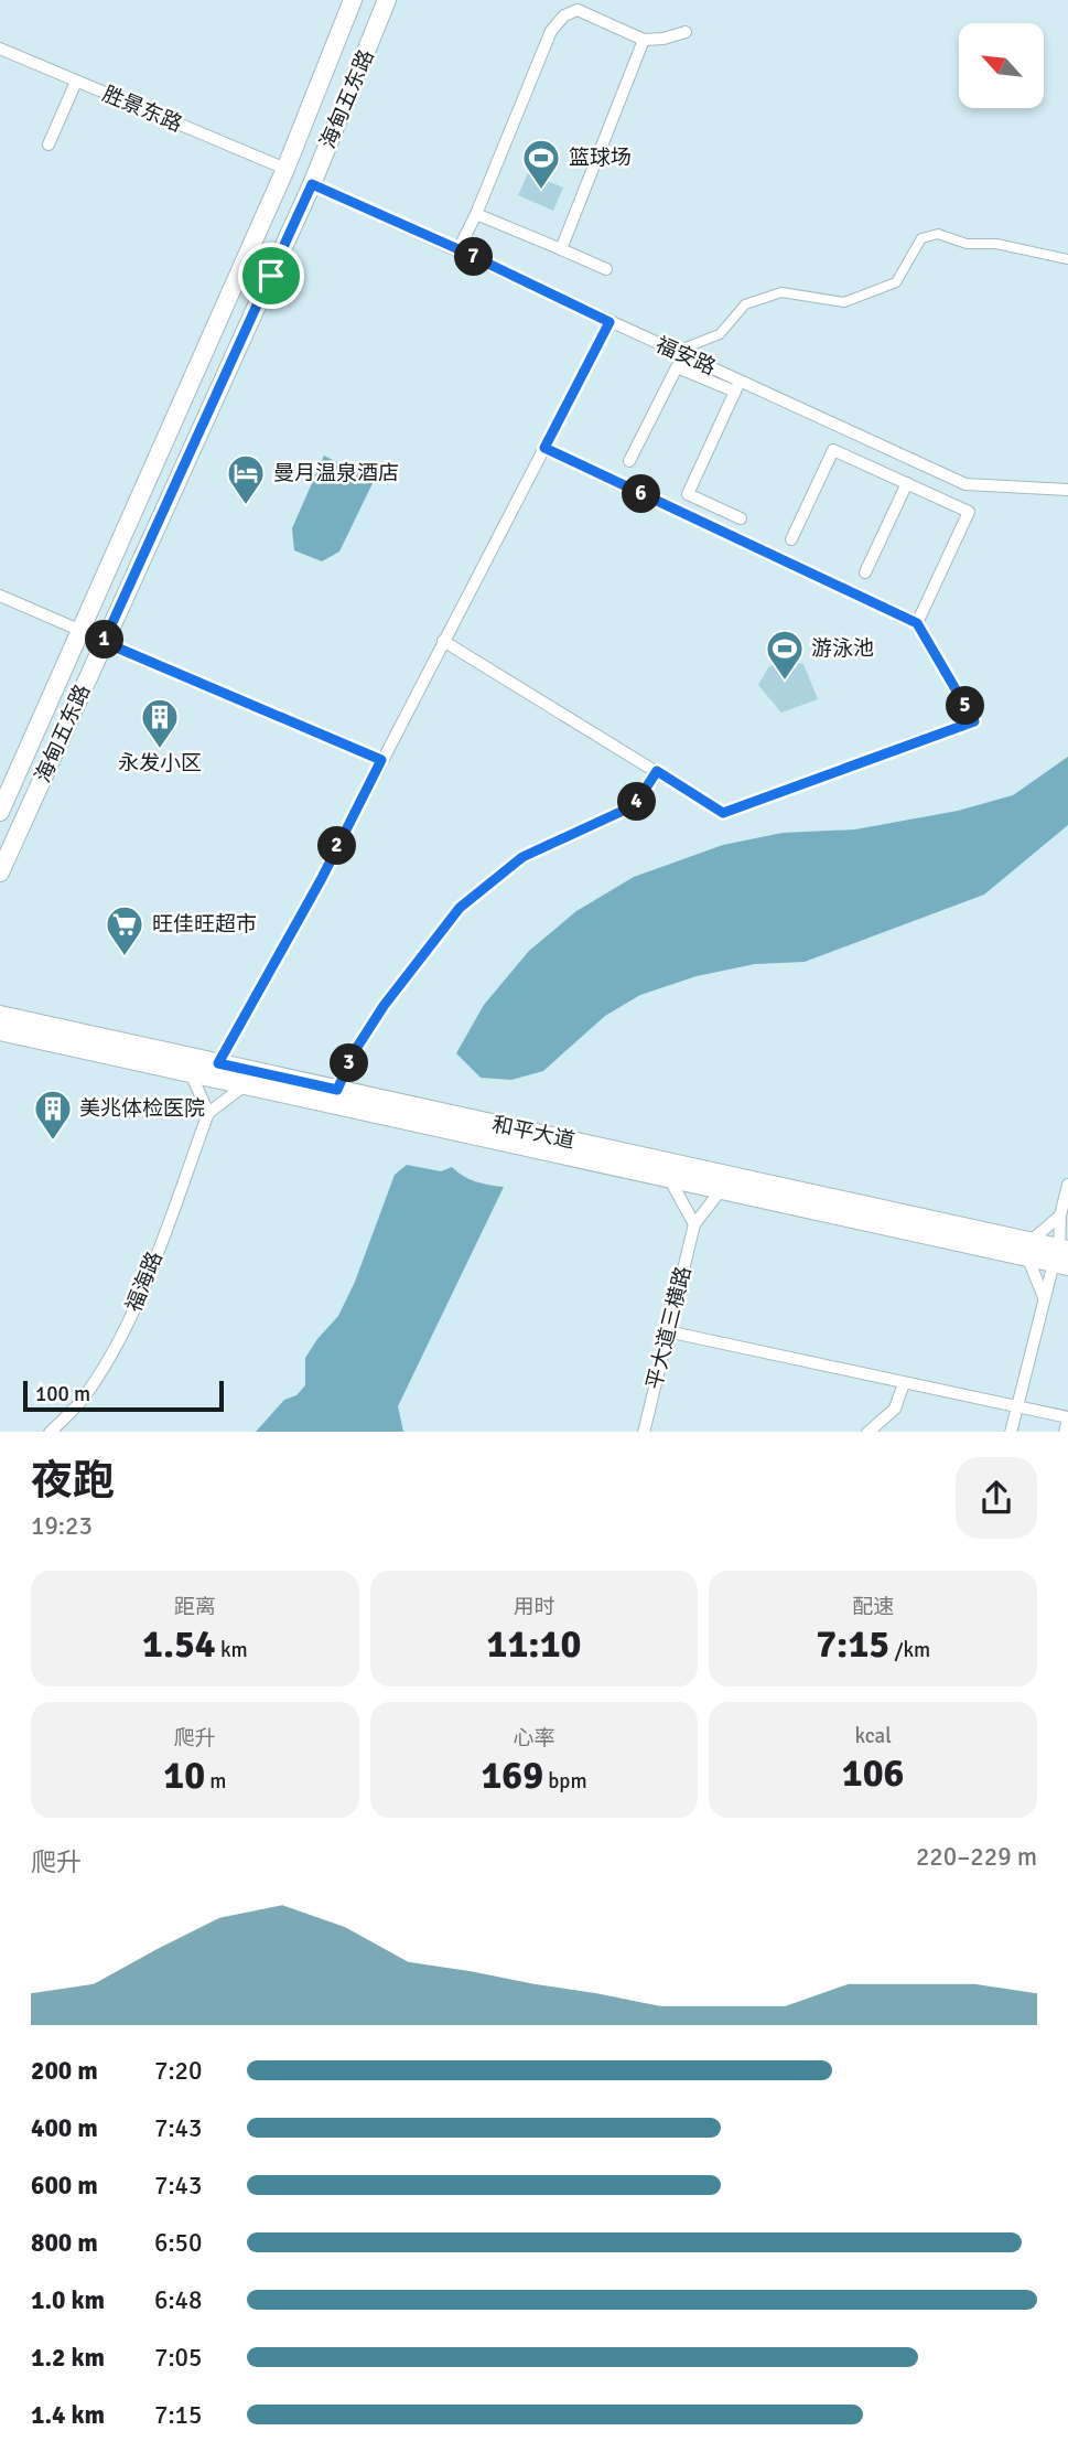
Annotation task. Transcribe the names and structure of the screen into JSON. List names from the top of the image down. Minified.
{"streets":{"main road":["海甸五东路","和平大道"],"street":["胜景东路","福安路","福海路","平大道三横路"]},"crossings":[["海甸五东路","胜景东路"],["海甸五东路","福安路"]],"places":{"sports":["篮球场","游泳池"],"hotel":["曼月温泉酒店"],"building":["永发小区","美兆体检医院"],"supermarket":["旺佳旺超市"]},"scale_bar":"100 m","north":"top left","page":{"pins":["7","6","1","5","4","2","3"],"scale":"100 m","heading":["夜跑","19:23"],"stats":[["距离","1.54 km"],["用时","11:10"],["配速","7:15 /km"],["爬升","10 m"],["心率","169 bpm"],["kcal","106"]],"chart":["爬升","220–229 m"],"list":[{"name":"200 m","note":"7:20"},{"name":"400 m","note":"7:43"},{"name":"600 m","note":"7:43"},{"name":"800 m","note":"6:50"},{"name":"1.0 km","note":"6:48"},{"name":"1.2 km","note":"7:05"},{"name":"1.4 km","note":"7:15"}]}}
